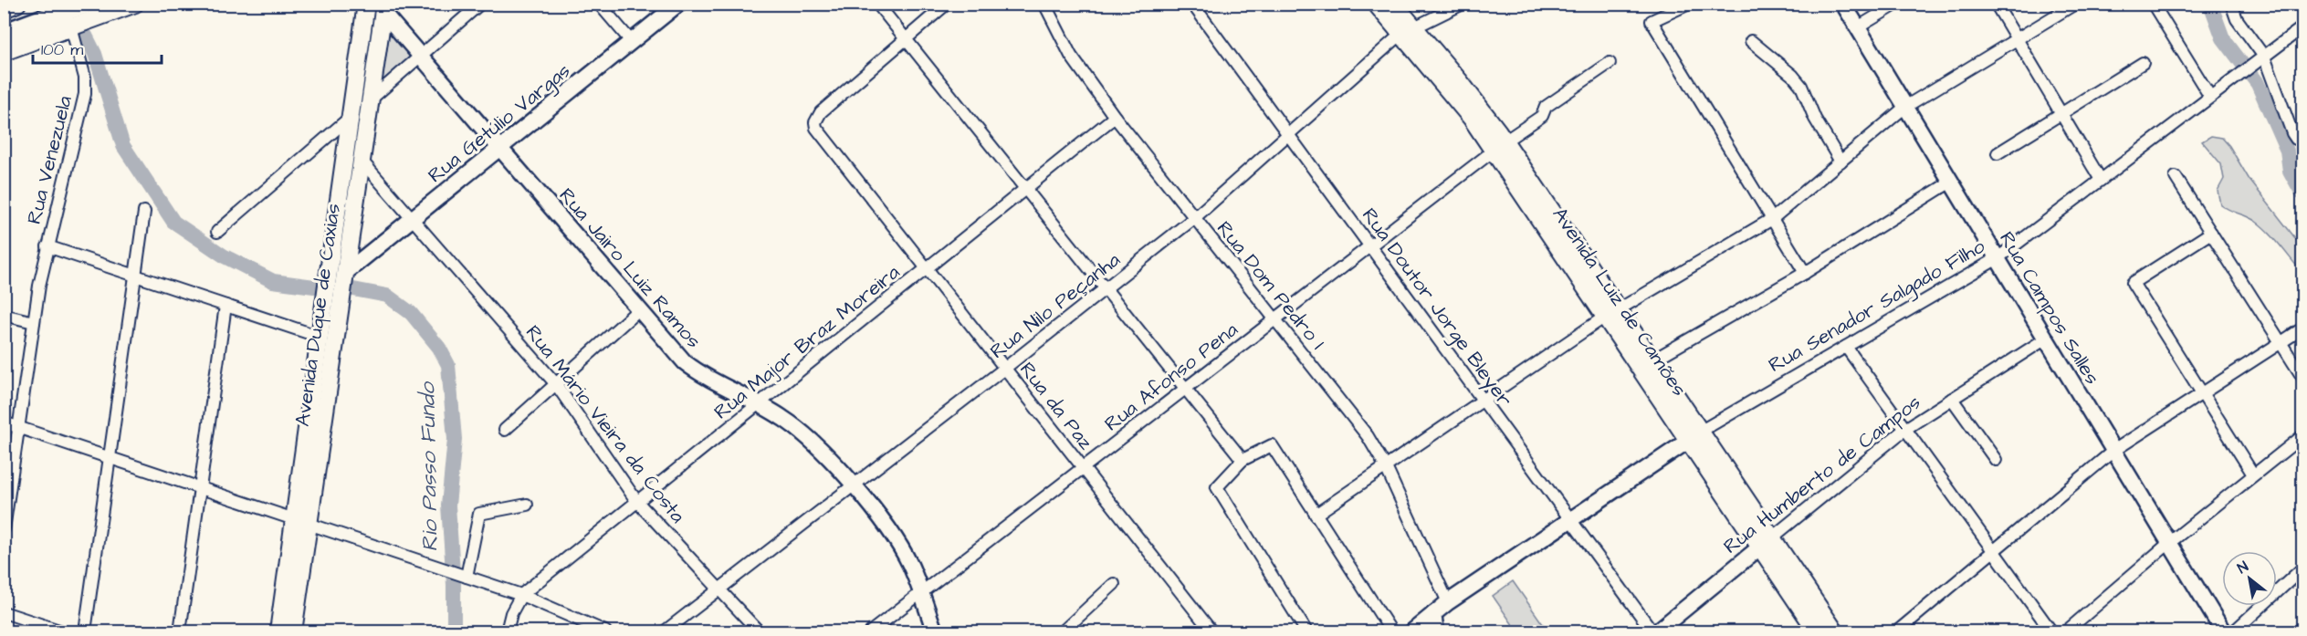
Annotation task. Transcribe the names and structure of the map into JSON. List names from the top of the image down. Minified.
{"streets":{"main road":["Avenida Luiz de Camões","Avenida Duque de Caxias"],"street":["Rua Getúlio Vargas","Rua Venezuela","Rua Jairo Luiz Ramos","Rua Dom Pedro I","Rua Nilo Peçanha","Rua Senador Salgado Filho","Rua Doutor Jorge Bleyer","Rua Campos Salles","Rua Major Braz Moreira","Rua Afonso Pena","Rua da Paz","Rua Mário Vieira da Costa","Rua Humberto de Campos"]},"crossings":[["Rua Getúlio Vargas","Rua Jairo Luiz Ramos"],["Rua Getúlio Vargas","Avenida Duque de Caxias"],["Rua Getúlio Vargas","Rua Mário Vieira da Costa"],["Rua Jairo Luiz Ramos","Rua Nilo Peçanha"],["Rua Jairo Luiz Ramos","Avenida Duque de Caxias"],["Rua Jairo Luiz Ramos","Rua Major Braz Moreira"],["Rua Jairo Luiz Ramos","Rua Afonso Pena"],["Rua Dom Pedro I","Rua Nilo Peçanha"],["Rua Dom Pedro I","Rua Senador Salgado Filho"],["Rua Dom Pedro I","Rua Major Braz Moreira"],["Rua Dom Pedro I","Rua Afonso Pena"],["Avenida Luiz de Camões","Rua Nilo Peçanha"],["Avenida Luiz de Camões","Rua Senador Salgado Filho"],["Avenida Luiz de Camões","Rua Afonso Pena"],["Avenida Luiz de Camões","Rua Humberto de Campos"],["Rua Nilo Peçanha","Rua Doutor Jorge Bleyer"],["Rua Nilo Peçanha","Rua da Paz"],["Rua Nilo Peçanha","Rua Mário Vieira da Costa"],["Rua Senador Salgado Filho","Rua Doutor Jorge Bleyer"],["Rua Senador Salgado Filho","Rua Campos Salles"],["Rua Doutor Jorge Bleyer","Rua Afonso Pena"],["Rua Campos Salles","Rua Humberto de Campos"],["Avenida Duque de Caxias","Rua Mário Vieira da Costa"],["Rua Major Braz Moreira","Rua da Paz"],["Rua Major Braz Moreira","Rua Mário Vieira da Costa"],["Rua Afonso Pena","Rua da Paz"]],"water":["Rio Passo Fundo"],"scale_bar":"100 m","north":"top left"}
